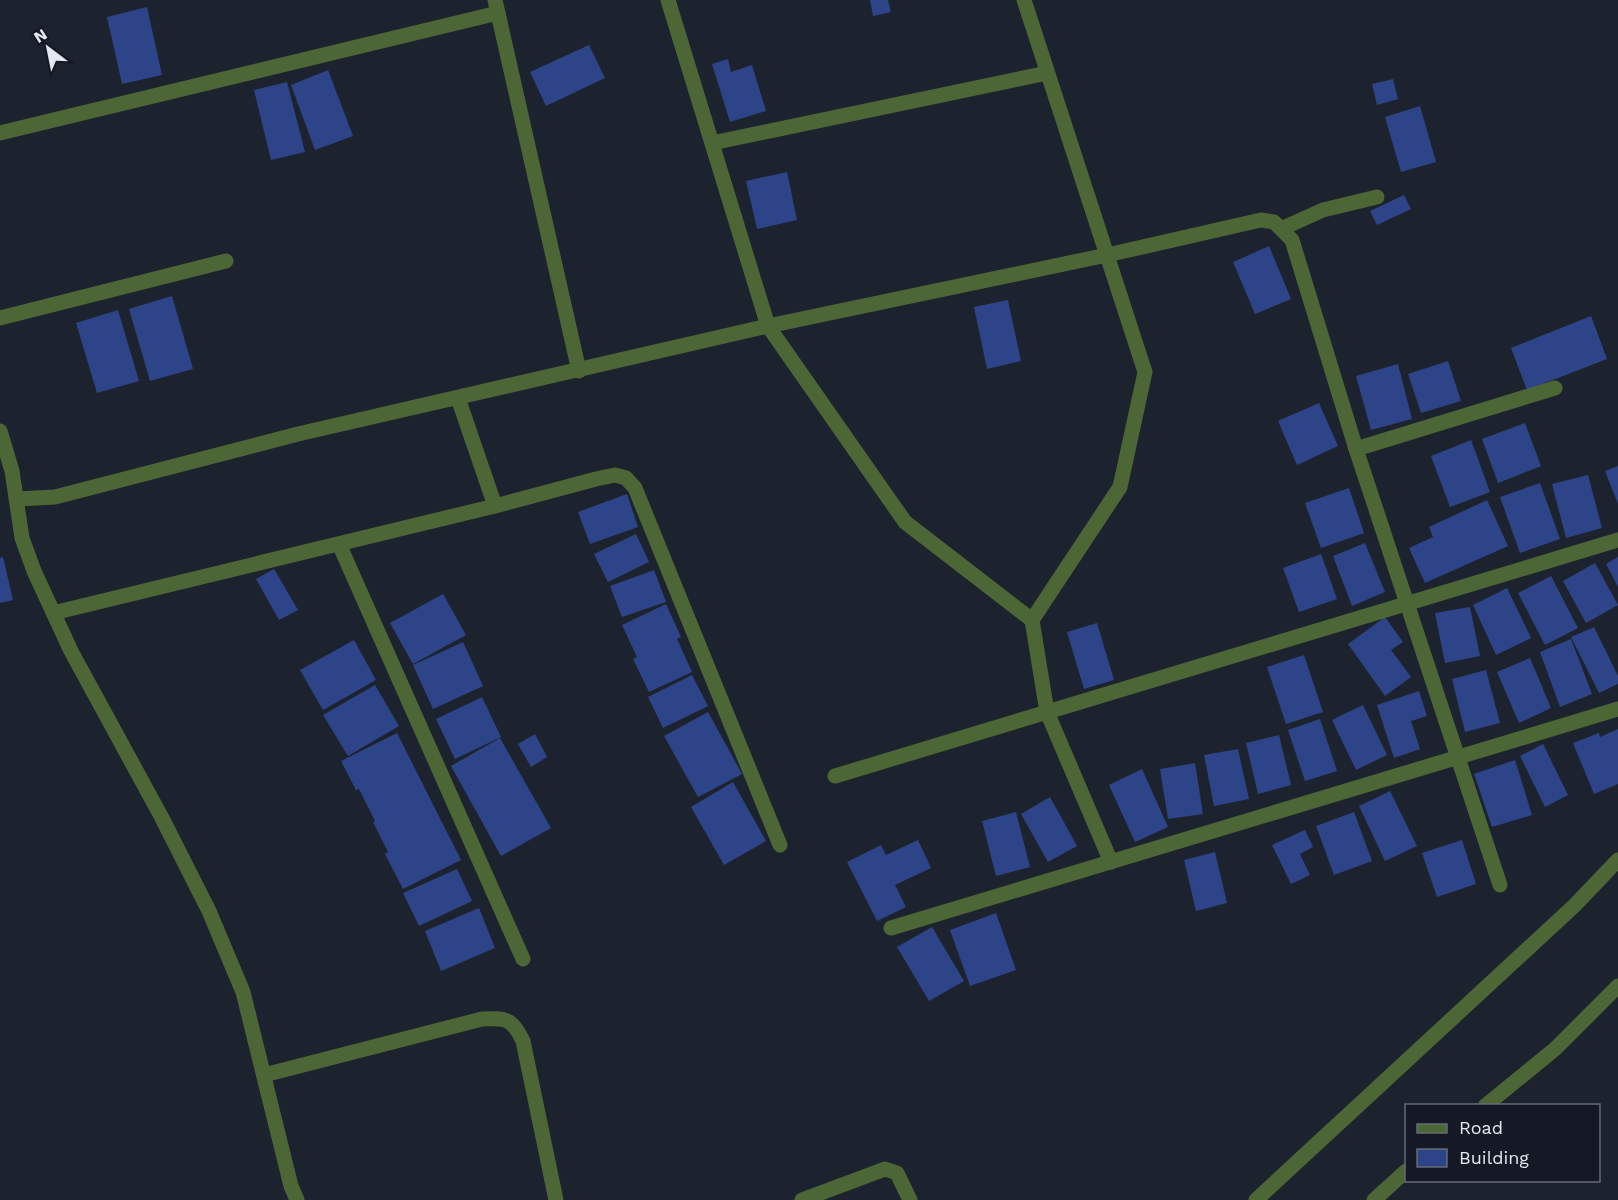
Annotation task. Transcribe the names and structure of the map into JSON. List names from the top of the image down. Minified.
{"legend":["Road","Building"],"north":"top left"}
